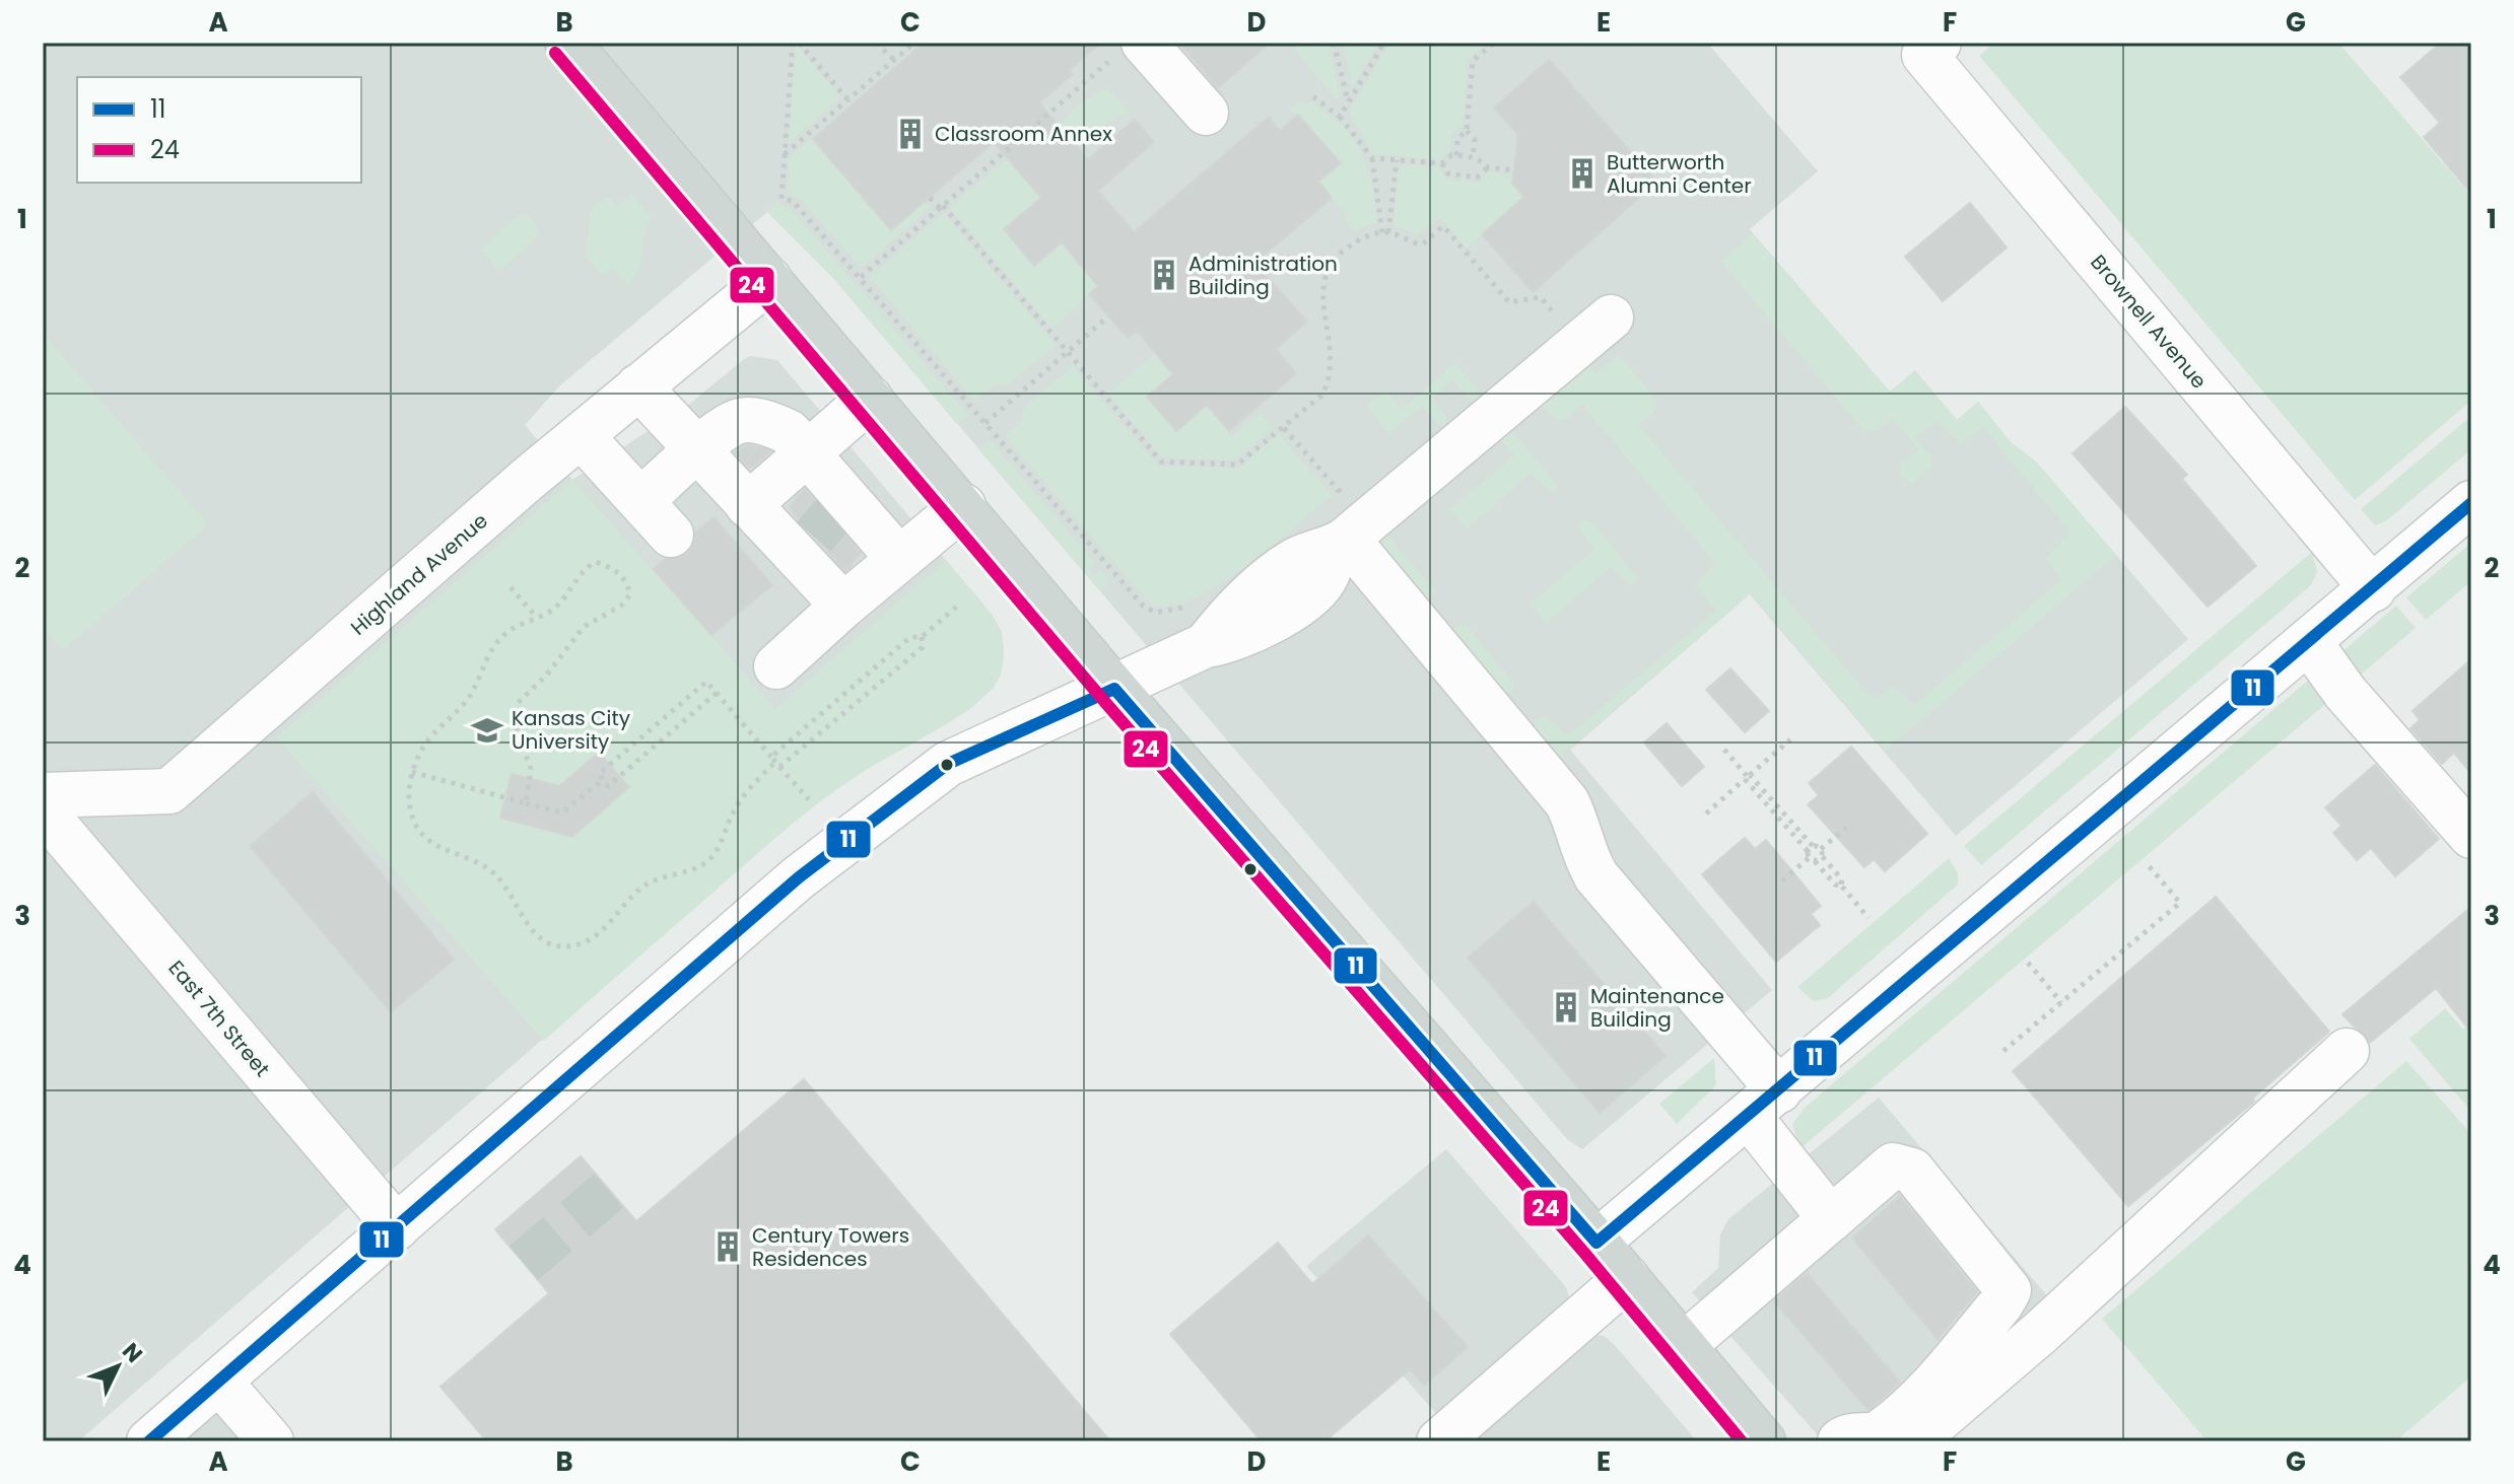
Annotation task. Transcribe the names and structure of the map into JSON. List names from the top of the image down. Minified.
{"streets":{"street":["Brownell Avenue","Highland Avenue","East 7th Street"]},"places":{"building":["Classroom Annex","Butterworth Alumni Center","Administration Building","Maintenance Building","Century Towers Residences"],"school or university":["Kansas City University"]},"lines":["transit line 24","transit line 11"],"legend":["11","24"],"north":"top right","grid":{"columns":["A","B","C","D","E","F","G"],"rows":["1","2","3","4"]}}
